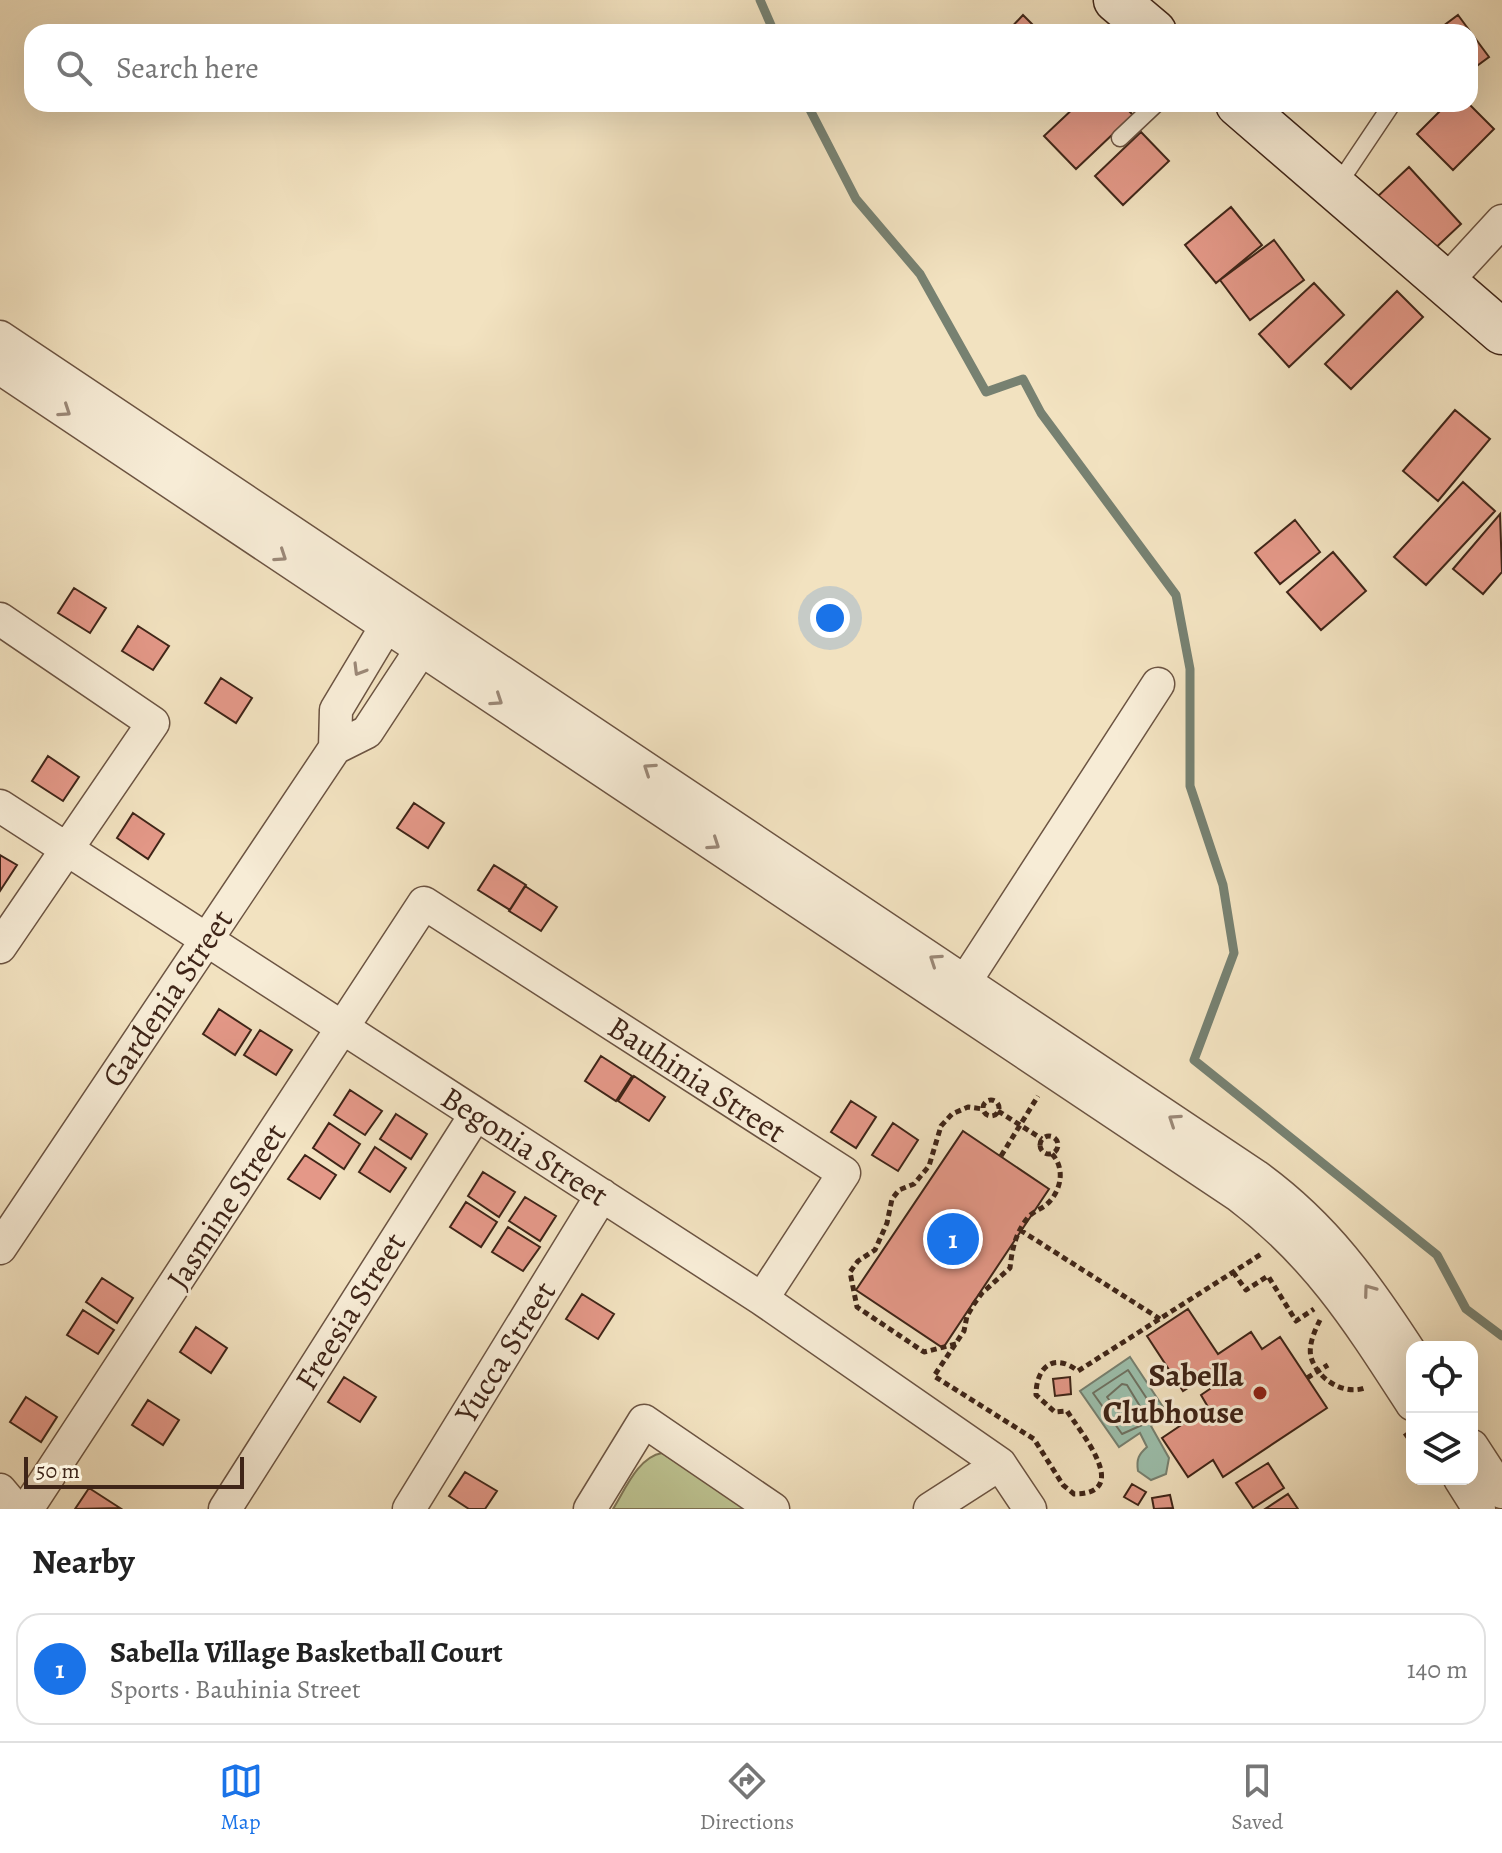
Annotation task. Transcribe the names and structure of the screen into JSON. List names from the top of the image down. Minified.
{"streets":{"street":["Gardenia Street","Bauhinia Street","Begonia Street","Jasmine Street","Freesia Street","Yucca Street"]},"crossings":[["Gardenia Street","Begonia Street"],["Bauhinia Street","Begonia Street"],["Bauhinia Street","Jasmine Street"],["Begonia Street","Jasmine Street"],["Begonia Street","Freesia Street"],["Begonia Street","Yucca Street"]],"places":["Sabella Clubhouse"],"scale_bar":"50 m","page":{"search":"Search here","pins":"1","scale":"50 m","heading":"Nearby","list":[{"mark":"1","name":"Sabella Village Basketball Court","note":"Sports · Bauhinia Street","value":"140 m"}],"nav":["Map","Directions","Saved"]}}
